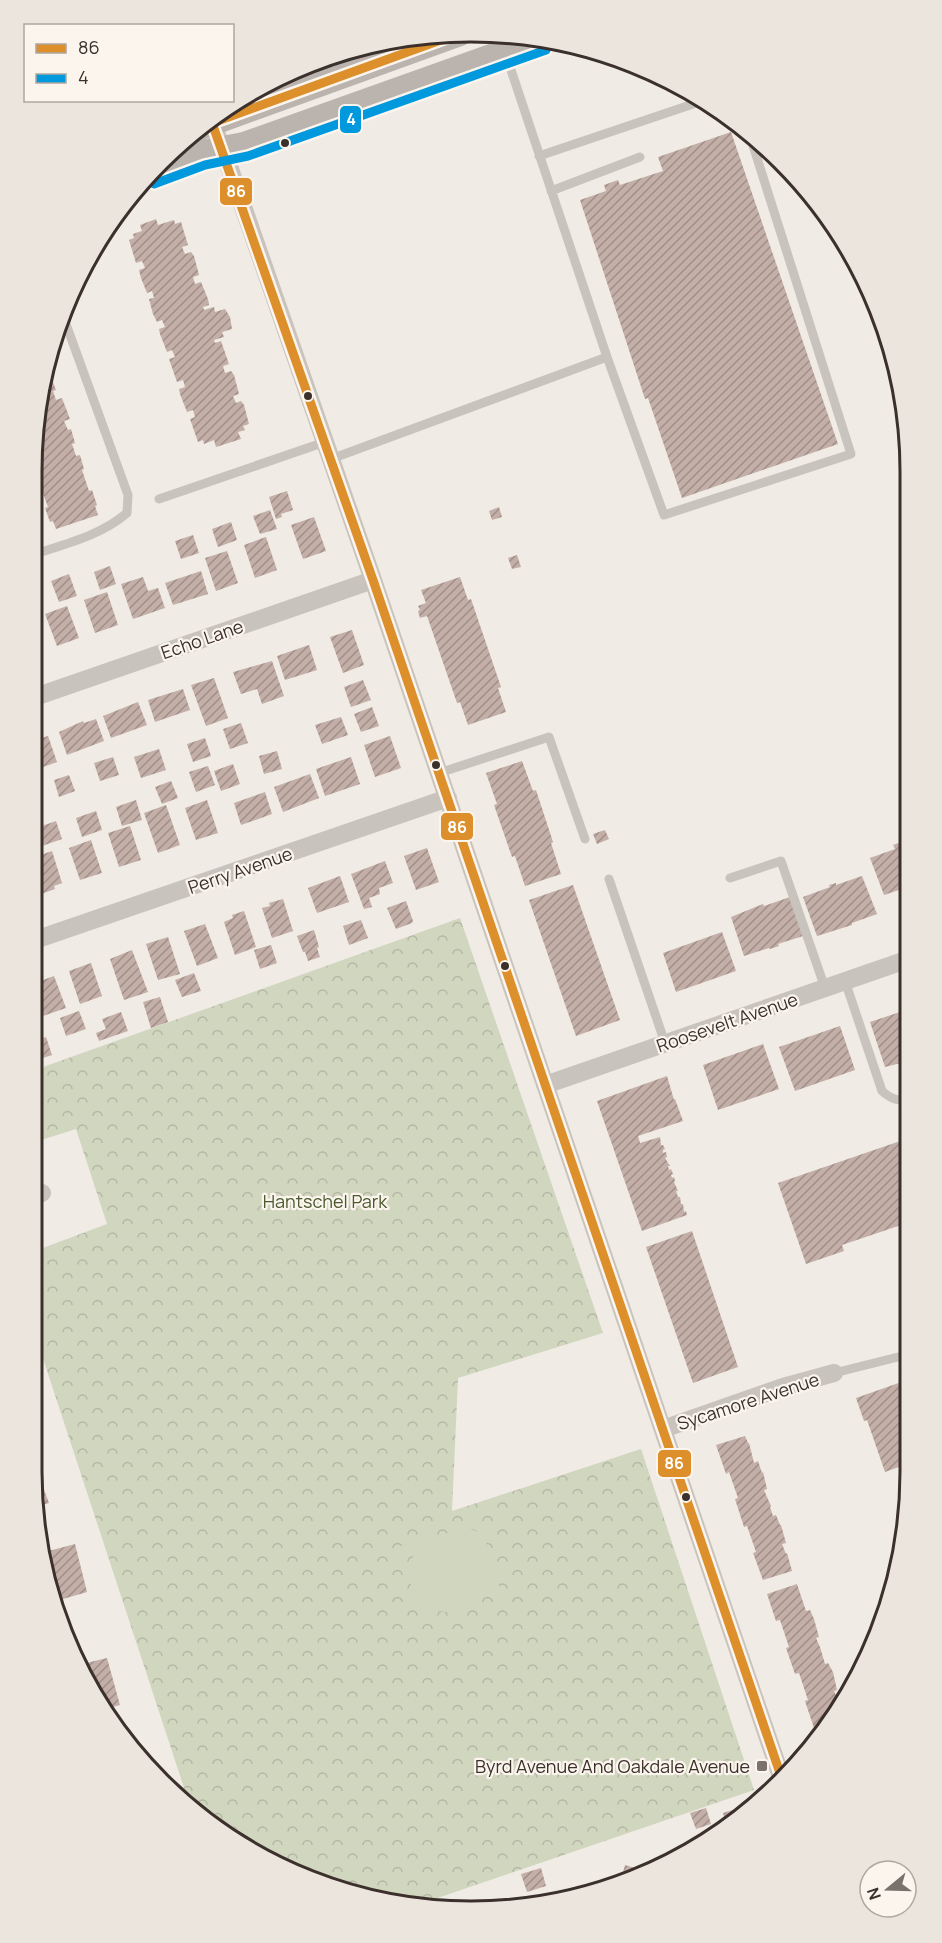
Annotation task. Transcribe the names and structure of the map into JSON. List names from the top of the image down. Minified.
{"streets":{"street":["Echo Lane","Perry Avenue","Roosevelt Avenue","Sycamore Avenue"]},"parks":["Hantschel Park"],"places":{"transit":["Byrd Avenue And Oakdale Avenue"]},"lines":["transit line 86","transit line 4"],"legend":["86","4"],"north":"left"}
